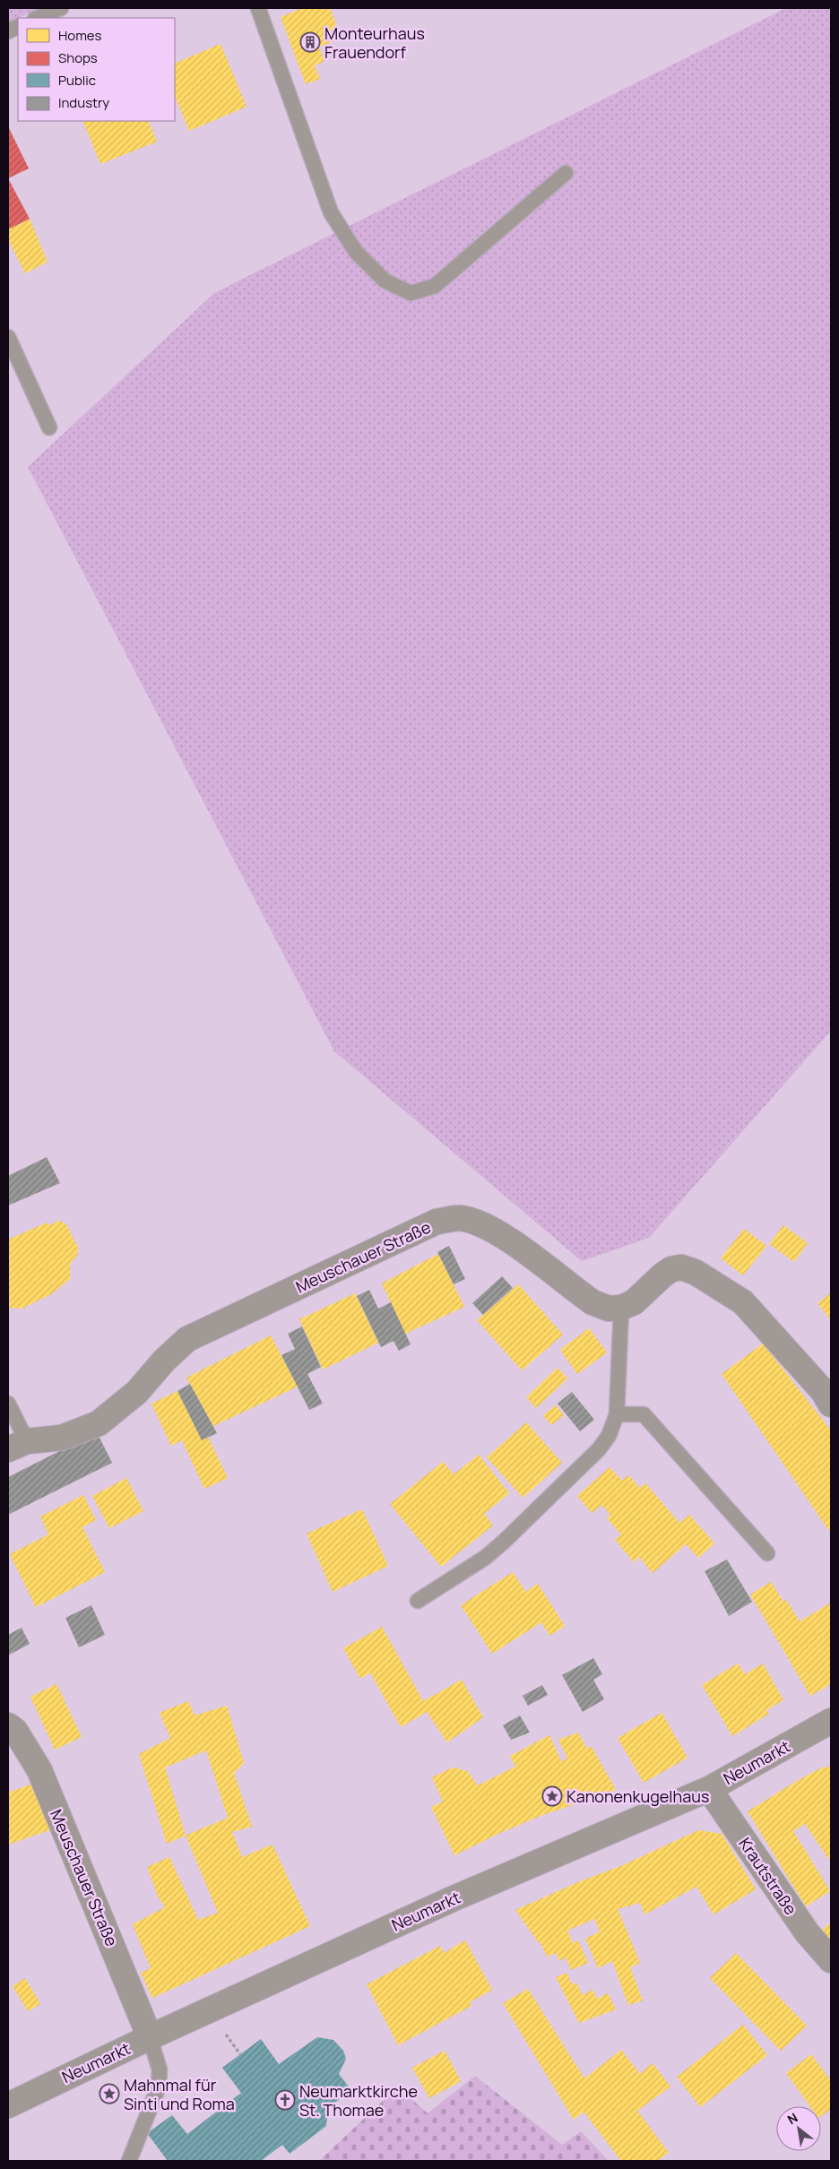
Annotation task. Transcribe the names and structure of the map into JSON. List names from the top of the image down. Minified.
{"streets":{"street":["Meuschauer Straße","Neumarkt","Krautstraße"]},"crossings":[["Meuschauer Straße","Neumarkt"],["Neumarkt","Krautstraße"]],"places":{"building":["Monteurhaus Frauendorf"],"place":["Kanonenkugelhaus","Mahnmal für Sinti und Roma"],"church":["Neumarktkirche St. Thomae"]},"legend":["Homes","Shops","Public","Industry"],"north":"top left"}
